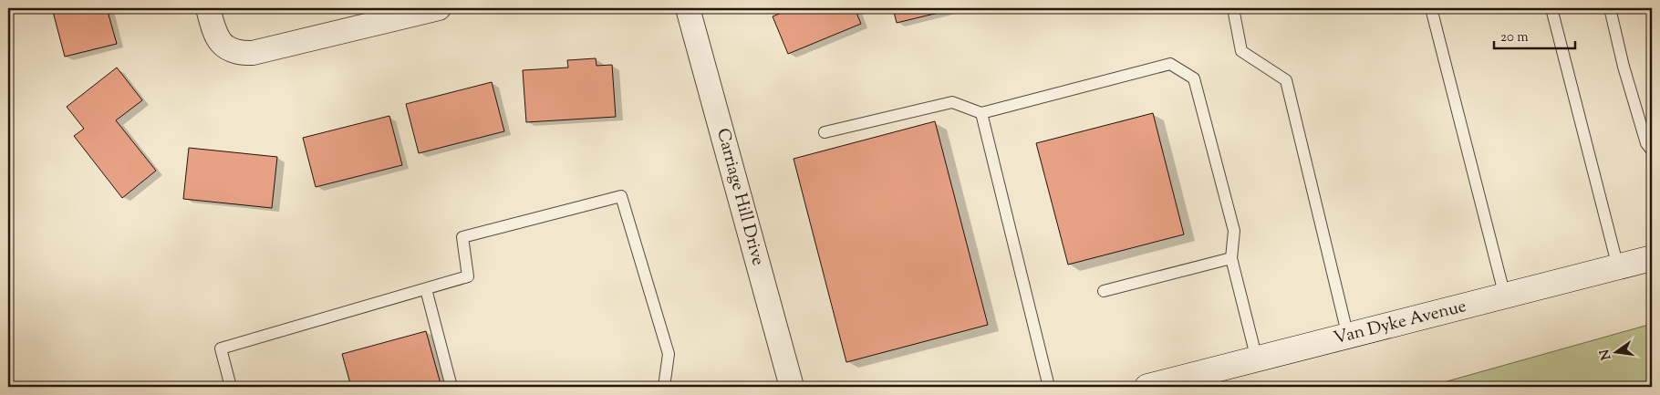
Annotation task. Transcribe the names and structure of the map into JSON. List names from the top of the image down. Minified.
{"streets":{"main road":["Van Dyke Avenue"],"street":["Carriage Hill Drive"]},"scale_bar":"20 m","north":"left"}
